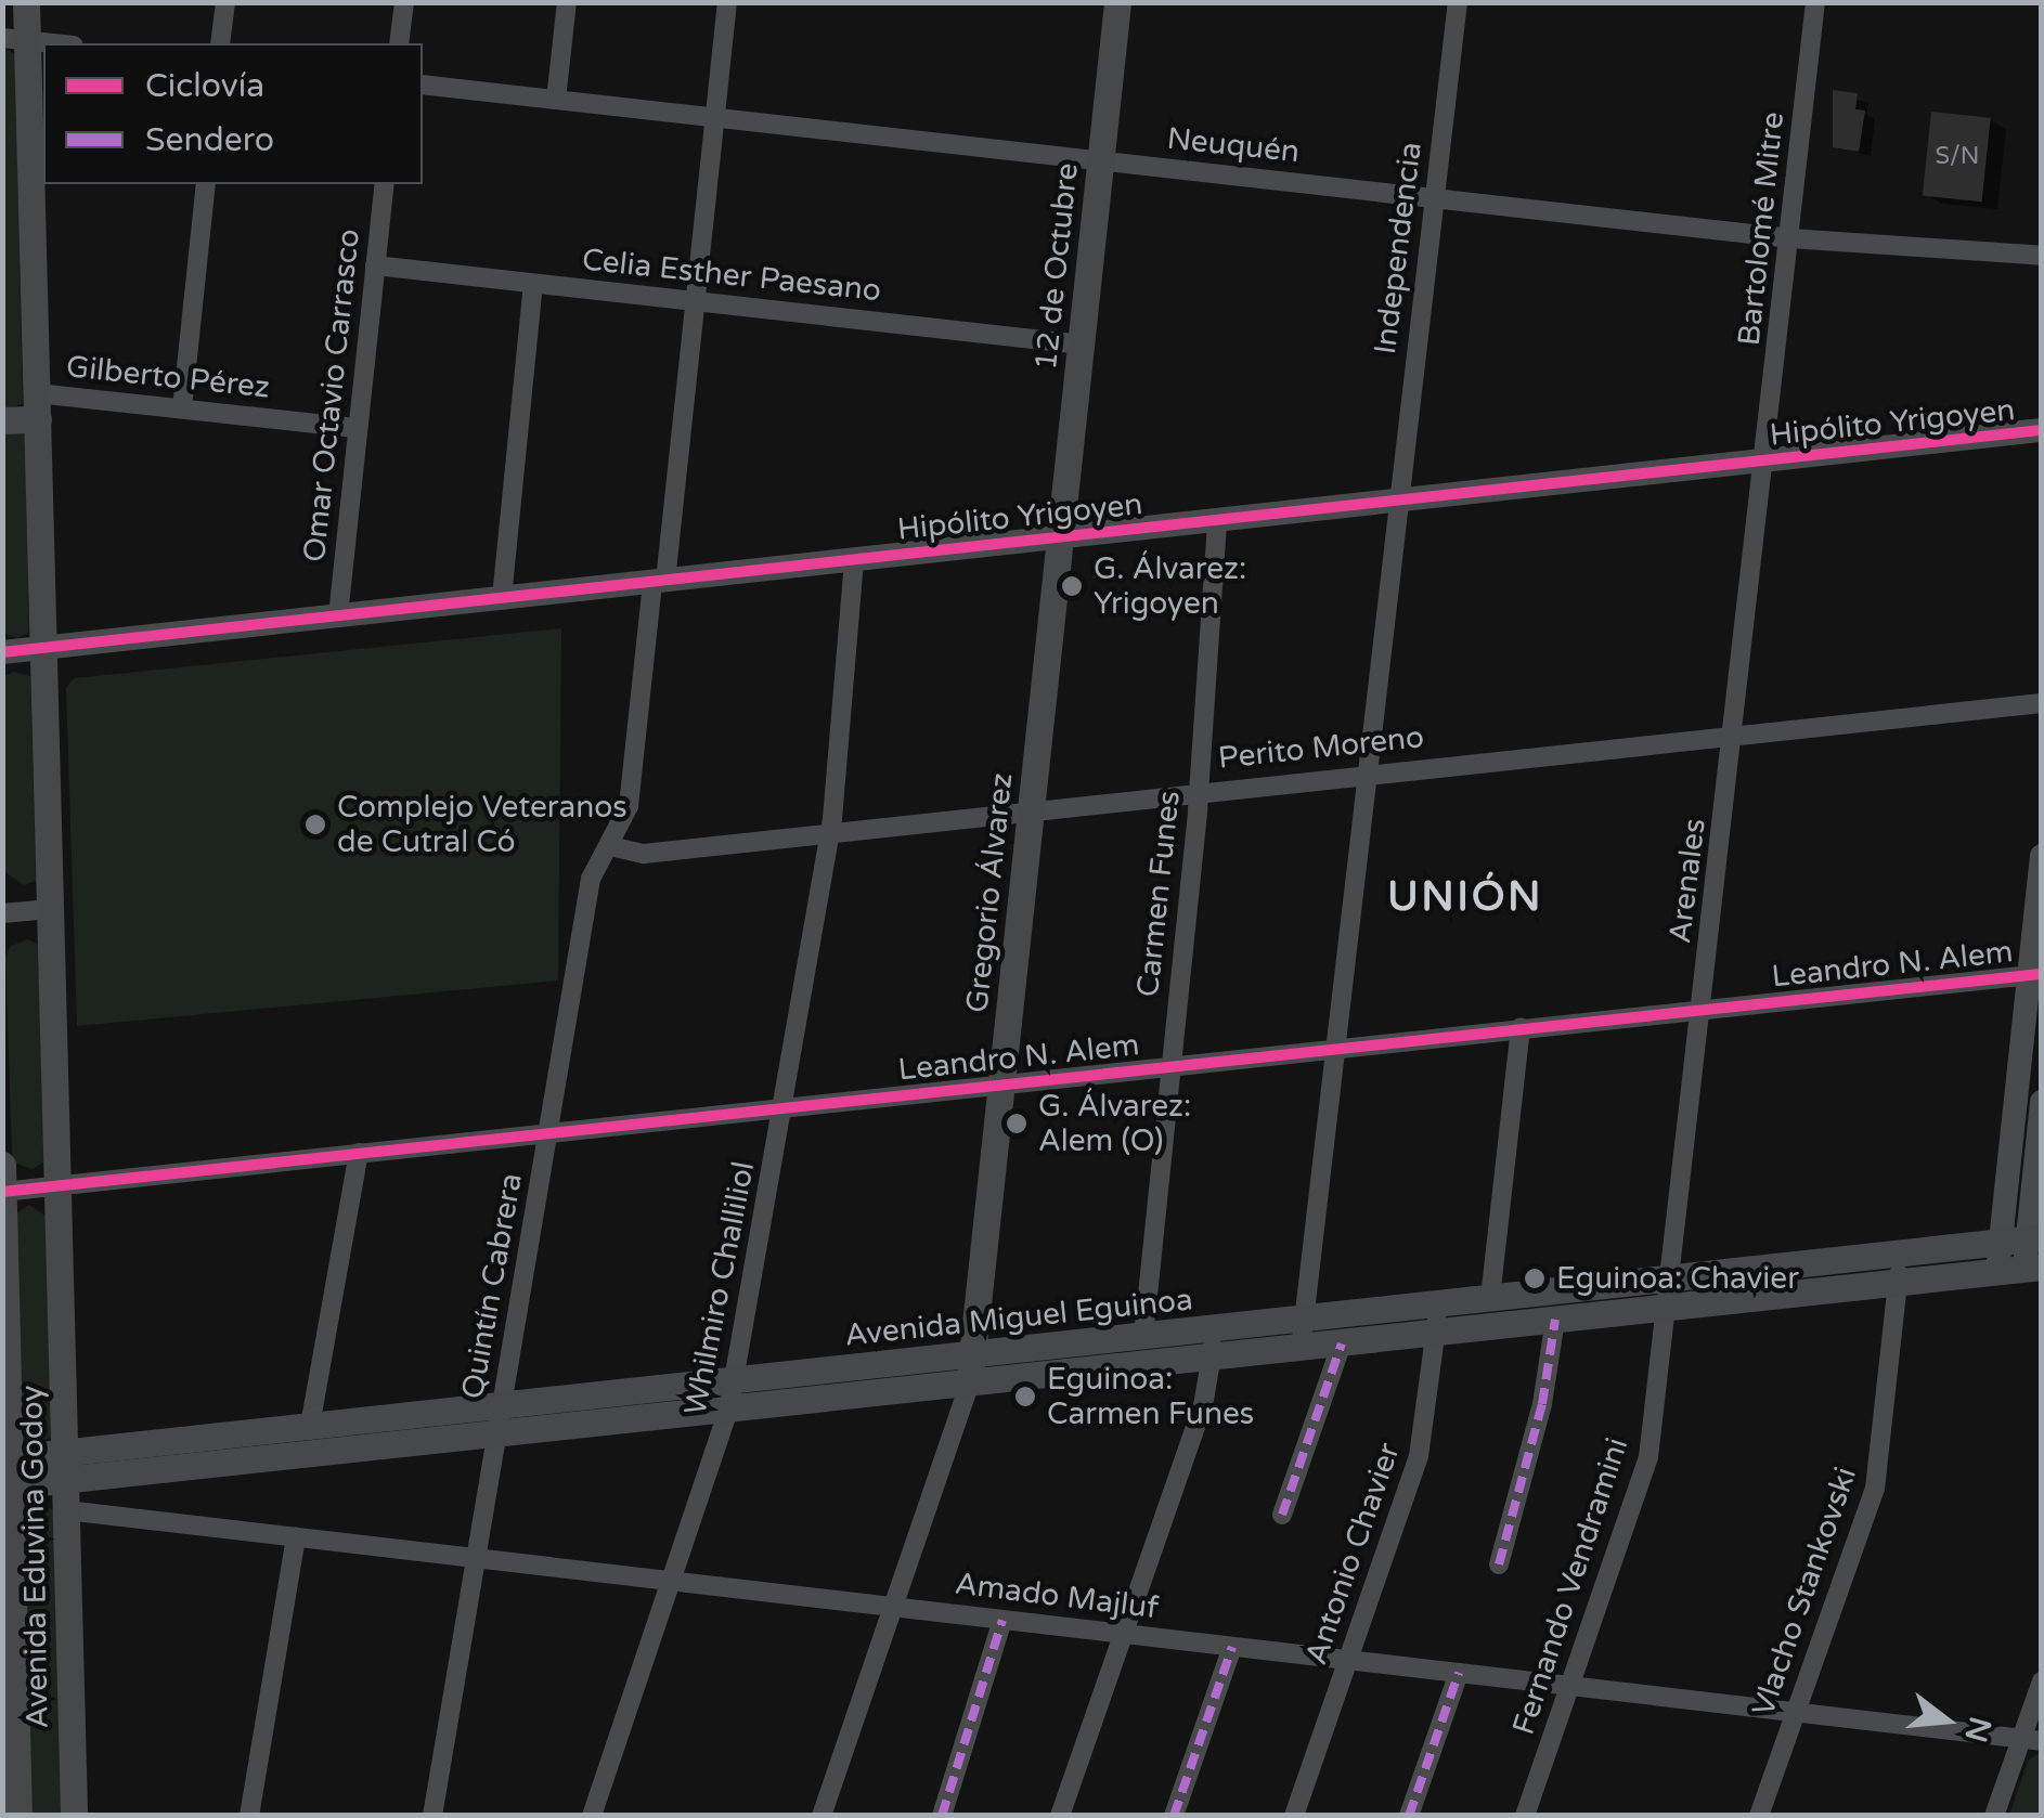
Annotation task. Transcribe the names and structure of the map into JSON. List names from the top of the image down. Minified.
{"streets":{"main road":["12 de Octubre","Gregorio Álvarez","Avenida Miguel Eguinoa","Avenida Eduvina Godoy"],"street":["Neuquén","Bartolomé Mitre","Independencia","Celia Esther Paesano","Gilberto Pérez","Omar Octavio Carrasco","Hipólito Yrigoyen","Perito Moreno","Arenales","Carmen Funes","Leandro N. Alem","Quintín Cabrera","Whilmiro Challiliol","Antonio Chavier","Fernando Vendramini","Vlacho Stankovski","Amado Majluf"]},"crossings":[["Neuquén","Bartolomé Mitre"],["Neuquén","Independencia"],["Neuquén","12 de Octubre"],["Neuquén","Quintín Cabrera"],["Bartolomé Mitre","Hipólito Yrigoyen"],["Bartolomé Mitre","Arenales"],["Independencia","Hipólito Yrigoyen"],["Independencia","Perito Moreno"],["Independencia","Leandro N. Alem"],["Independencia","Avenida Miguel Eguinoa"],["12 de Octubre","Celia Esther Paesano"],["12 de Octubre","Hipólito Yrigoyen"],["12 de Octubre","Gregorio Álvarez"],["Celia Esther Paesano","Omar Octavio Carrasco"],["Celia Esther Paesano","Quintín Cabrera"],["Gilberto Pérez","Omar Octavio Carrasco"],["Gilberto Pérez","Avenida Eduvina Godoy"],["Omar Octavio Carrasco","Hipólito Yrigoyen"],["Hipólito Yrigoyen","Arenales"],["Hipólito Yrigoyen","Gregorio Álvarez"],["Hipólito Yrigoyen","Carmen Funes"],["Hipólito Yrigoyen","Quintín Cabrera"],["Hipólito Yrigoyen","Whilmiro Challiliol"],["Hipólito Yrigoyen","Avenida Eduvina Godoy"],["Perito Moreno","Arenales"],["Perito Moreno","Gregorio Álvarez"],["Perito Moreno","Carmen Funes"],["Perito Moreno","Quintín Cabrera"],["Perito Moreno","Whilmiro Challiliol"],["Arenales","Leandro N. Alem"],["Arenales","Avenida Miguel Eguinoa"],["Arenales","Fernando Vendramini"],["Gregorio Álvarez","Leandro N. Alem"],["Gregorio Álvarez","Avenida Miguel Eguinoa"],["Gregorio Álvarez","Amado Majluf"],["Carmen Funes","Leandro N. Alem"],["Carmen Funes","Avenida Miguel Eguinoa"],["Leandro N. Alem","Quintín Cabrera"],["Leandro N. Alem","Whilmiro Challiliol"],["Leandro N. Alem","Avenida Eduvina Godoy"],["Quintín Cabrera","Avenida Miguel Eguinoa"],["Quintín Cabrera","Amado Majluf"],["Whilmiro Challiliol","Avenida Miguel Eguinoa"],["Whilmiro Challiliol","Amado Majluf"],["Avenida Miguel Eguinoa","Antonio Chavier"],["Avenida Miguel Eguinoa","Avenida Eduvina Godoy"],["Avenida Miguel Eguinoa","Fernando Vendramini"],["Avenida Miguel Eguinoa","Vlacho Stankovski"],["Antonio Chavier","Amado Majluf"],["Avenida Eduvina Godoy","Amado Majluf"],["Fernando Vendramini","Amado Majluf"],["Vlacho Stankovski","Amado Majluf"]],"districts":["UNIÓN"],"places":["G. Álvarez: Yrigoyen","Complejo Veteranos de Cutral Có","G. Álvarez: Alem (O)","Eguinoa: Chavier","Eguinoa: Carmen Funes"],"house_numbers":["S/N"],"legend":["Ciclovía","Sendero"],"north":"right"}
